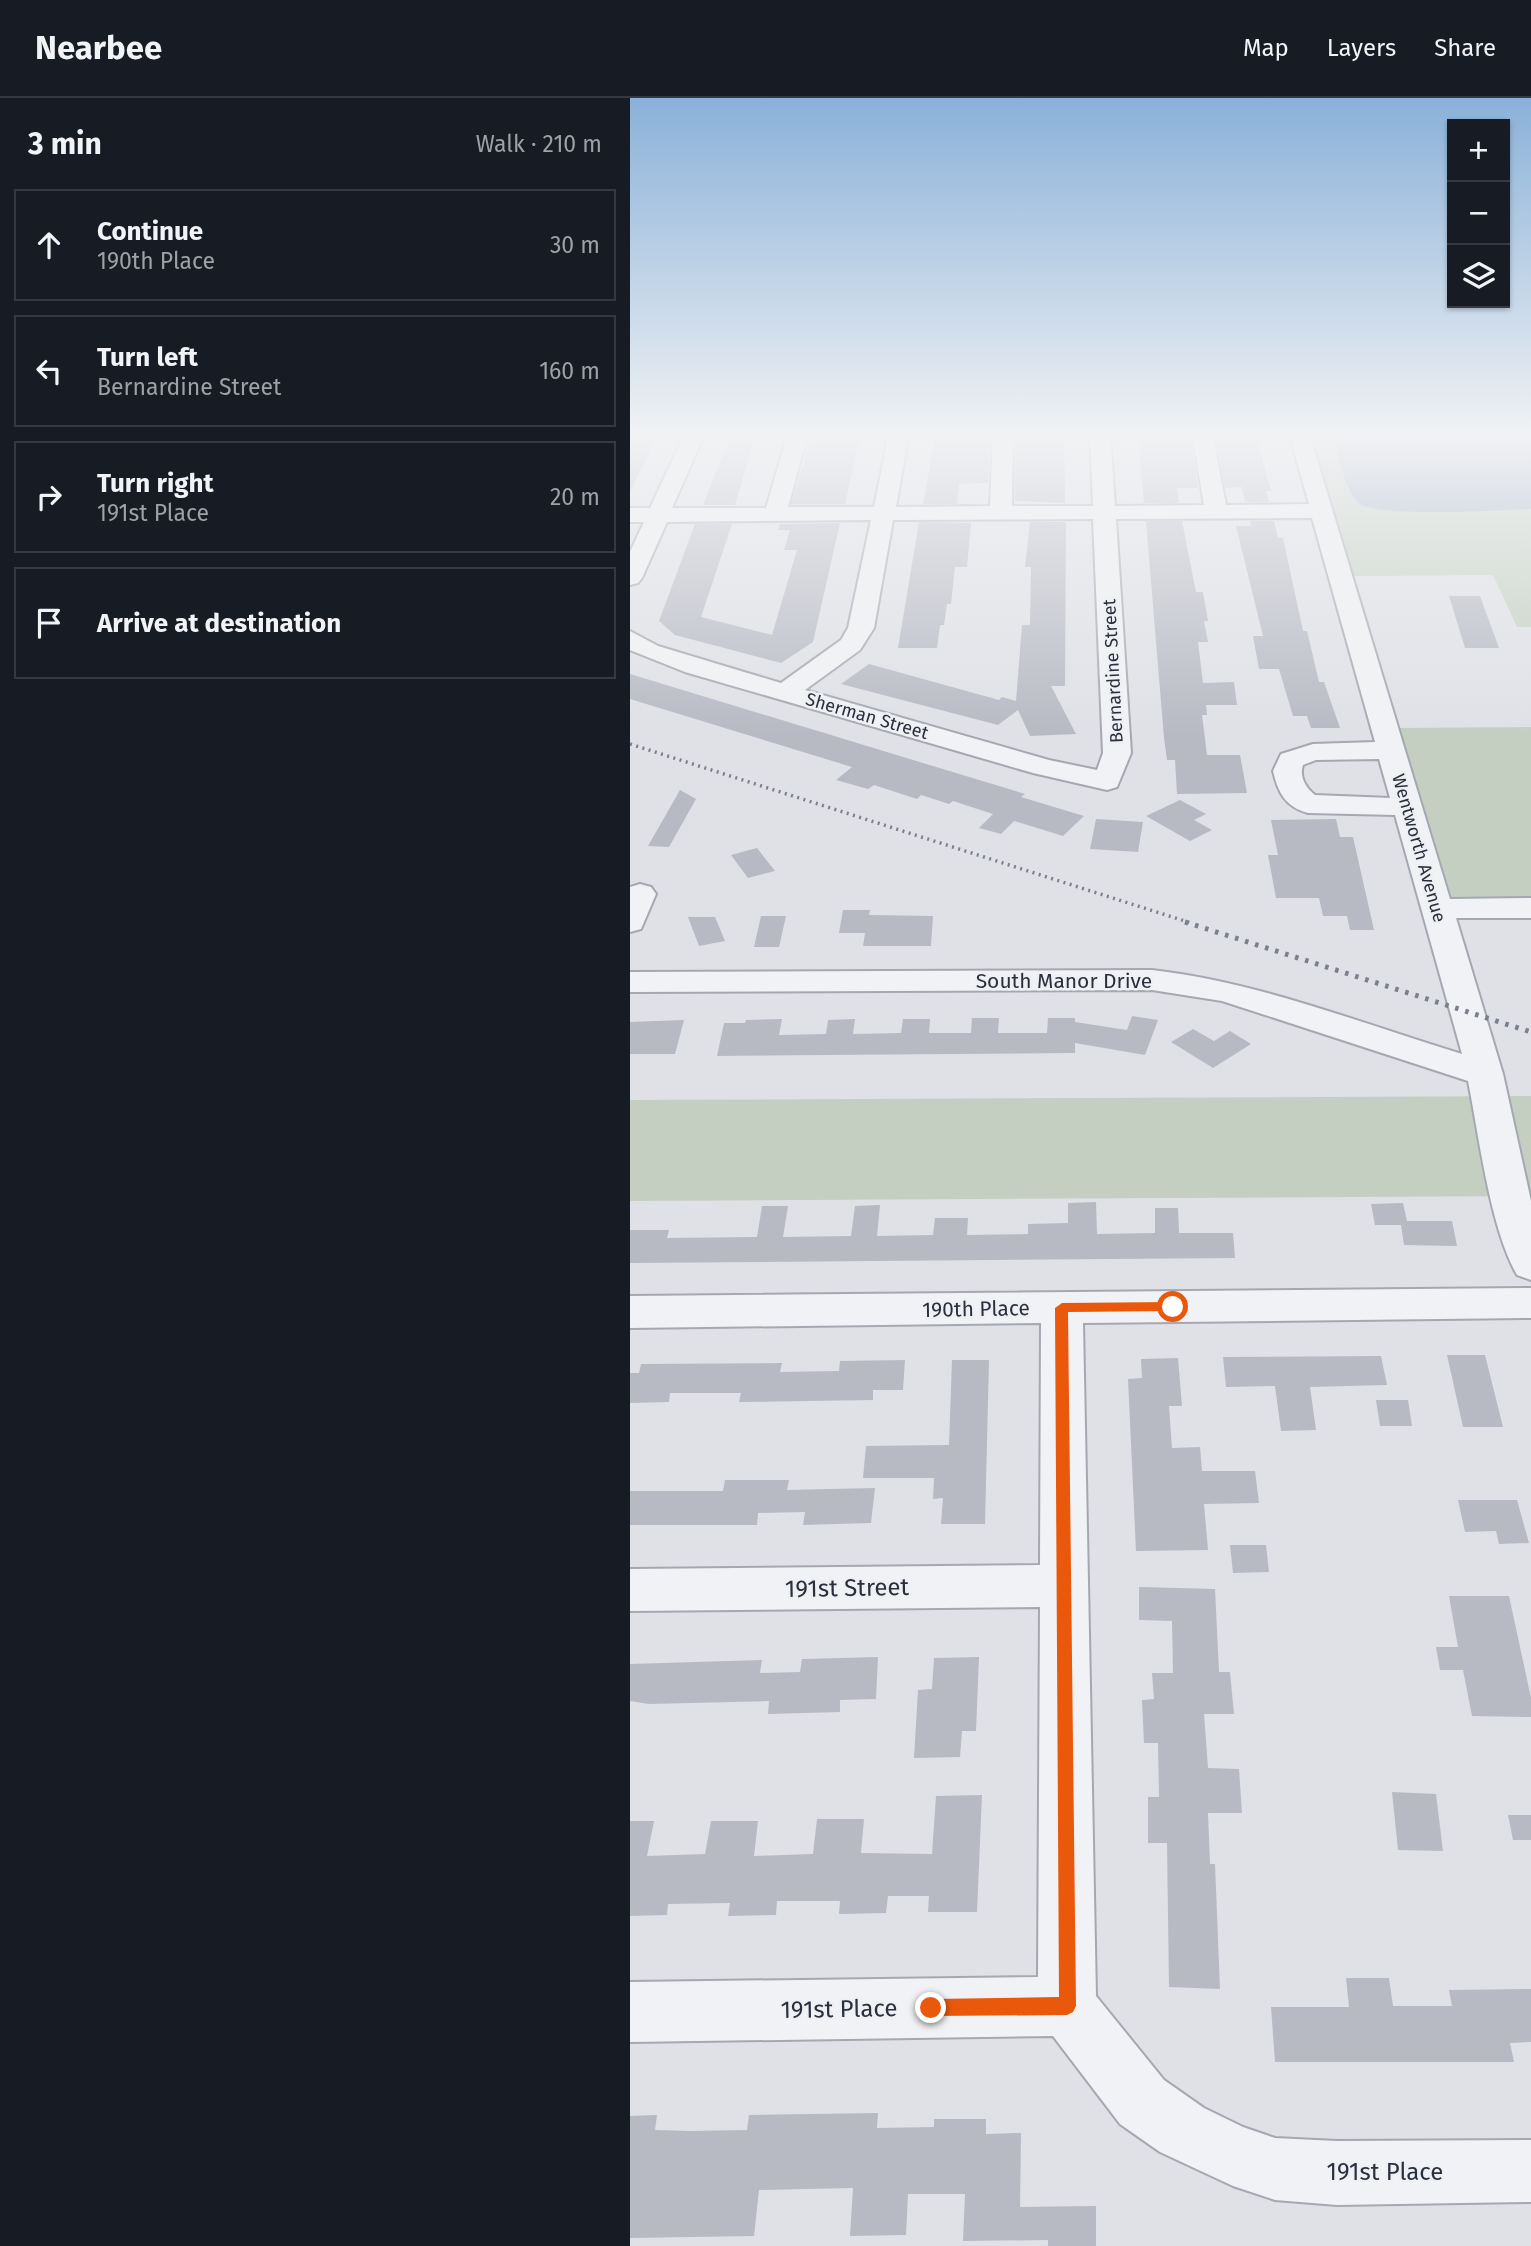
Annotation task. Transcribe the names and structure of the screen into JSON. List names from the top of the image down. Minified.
{"streets":{"street":["Bernardine Street","Sherman Street","Wentworth Avenue","South Manor Drive","190th Place","191st Street","191st Place"]},"crossings":[["Bernardine Street","Sherman Street"],["Wentworth Avenue","South Manor Drive"]],"page":{"header":"Nearbee","nav":["Map","Layers","Share"],"heading":["3 min","Walk · 210 m"],"map_buttons":["+","−"],"list":[["Continue","190th Place","30 m"],["Turn left","Bernardine Street","160 m"],["Turn right","191st Place","20 m"],"Arrive at destination"]}}
